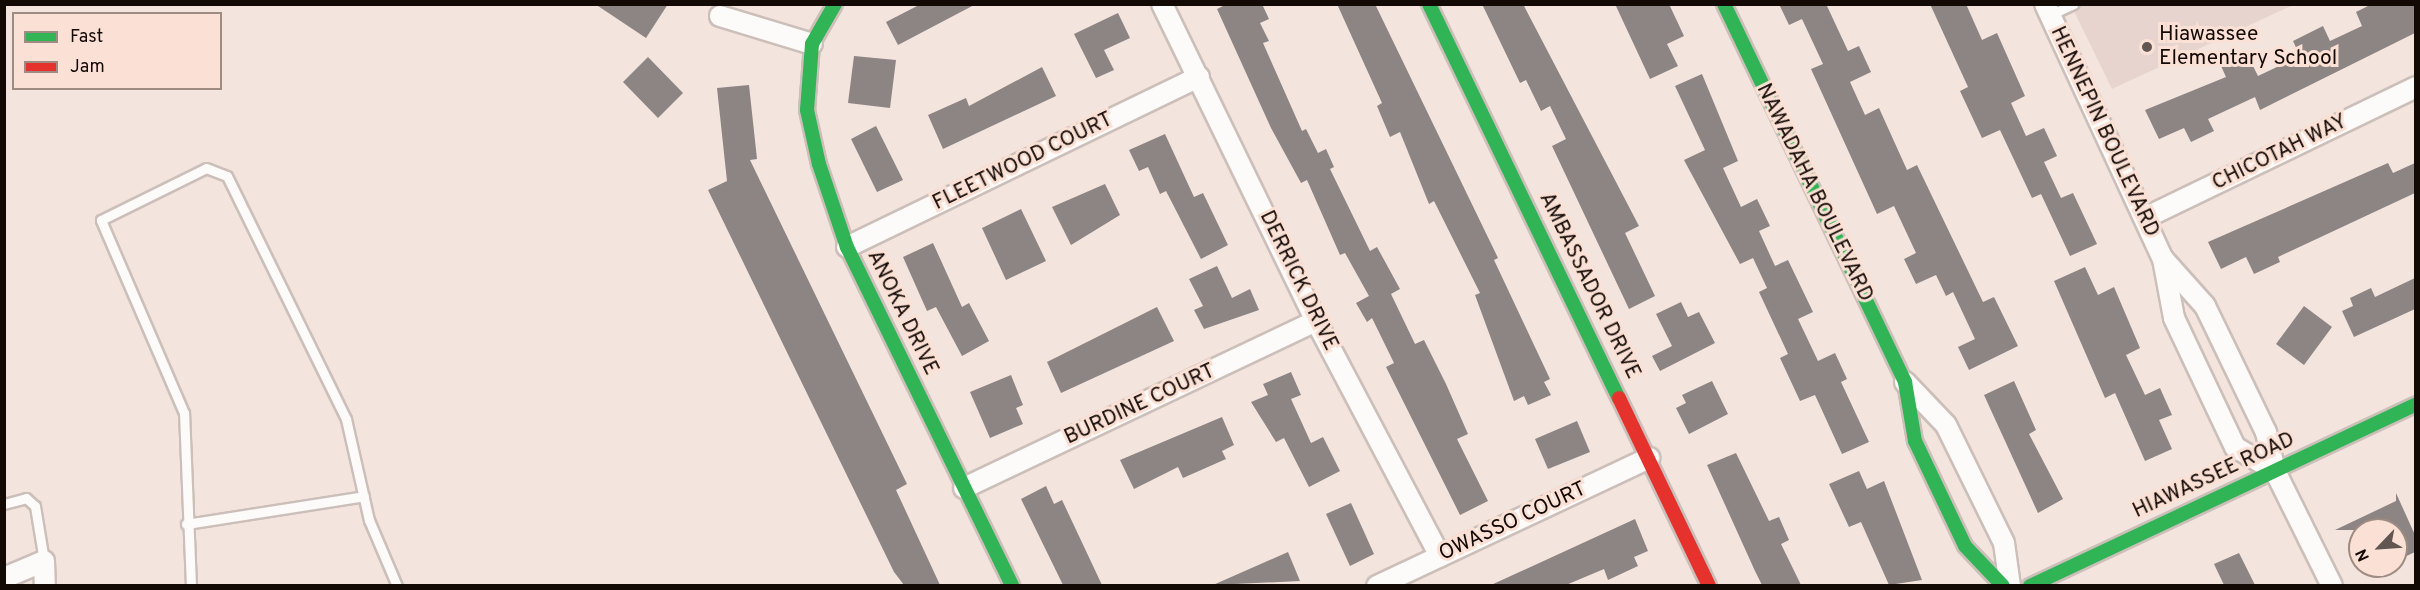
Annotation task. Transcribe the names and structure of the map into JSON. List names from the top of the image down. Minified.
{"streets":{"street":["HENNEPIN BOULEVARD","CHICOTAH WAY","FLEETWOOD COURT","NAWADAHA BOULEVARD","DERRICK DRIVE","AMBASSADOR DRIVE","ANOKA DRIVE","BURDINE COURT","HIAWASSEE ROAD","OWASSO COURT"]},"crossings":[["HENNEPIN BOULEVARD","CHICOTAH WAY"],["HENNEPIN BOULEVARD","HIAWASSEE ROAD"],["FLEETWOOD COURT","DERRICK DRIVE"],["FLEETWOOD COURT","ANOKA DRIVE"],["DERRICK DRIVE","BURDINE COURT"],["DERRICK DRIVE","OWASSO COURT"],["AMBASSADOR DRIVE","OWASSO COURT"],["ANOKA DRIVE","BURDINE COURT"]],"places":["Hiawassee Elementary School"],"legend":["Fast","Jam"],"north":"bottom left"}
